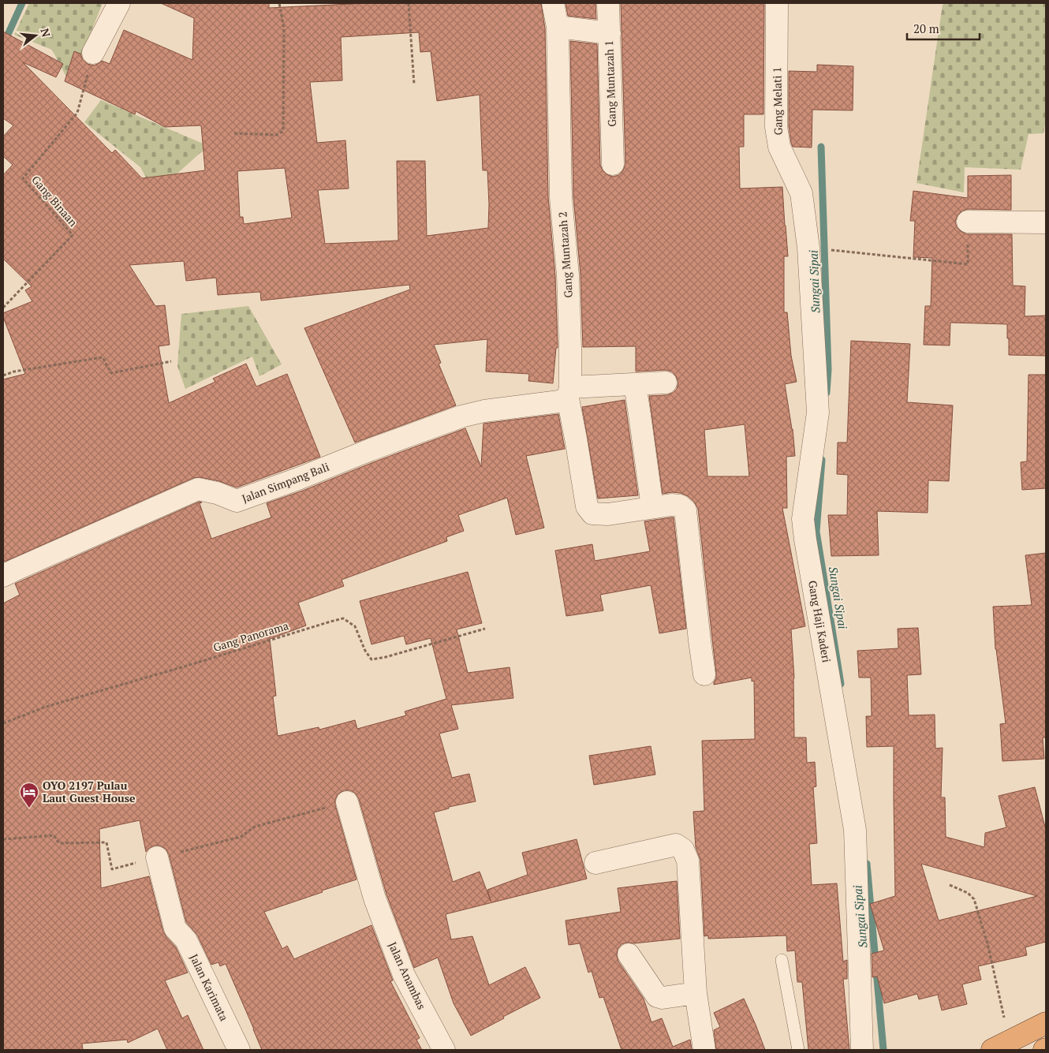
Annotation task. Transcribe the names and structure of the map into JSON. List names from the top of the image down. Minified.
{"streets":{"street":["Gang Muntazah 1","Gang Melati 1","Gang Muntazah 2","Jalan Simpang Bali","Gang Haji Kaderi","Jalan Anambas","Jalan Karimata"],"path":["Gang Binaan","Gang Panorama"]},"crossings":[["Gang Melati 1","Gang Haji Kaderi"],["Gang Muntazah 2","Jalan Simpang Bali"]],"water":["Sungai Sipai"],"places":{"hotel":["OYO 2197 Pulau Laut Guest House"]},"scale_bar":"20 m","north":"right"}
